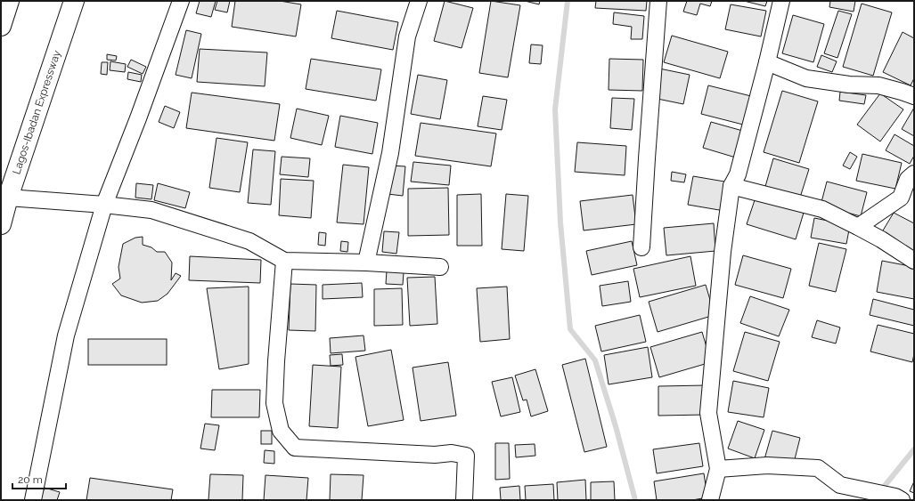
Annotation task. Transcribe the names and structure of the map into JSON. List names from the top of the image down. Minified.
{"streets":{"highway":["Lagos-Ibadan Expressway"]},"scale_bar":"20 m"}
